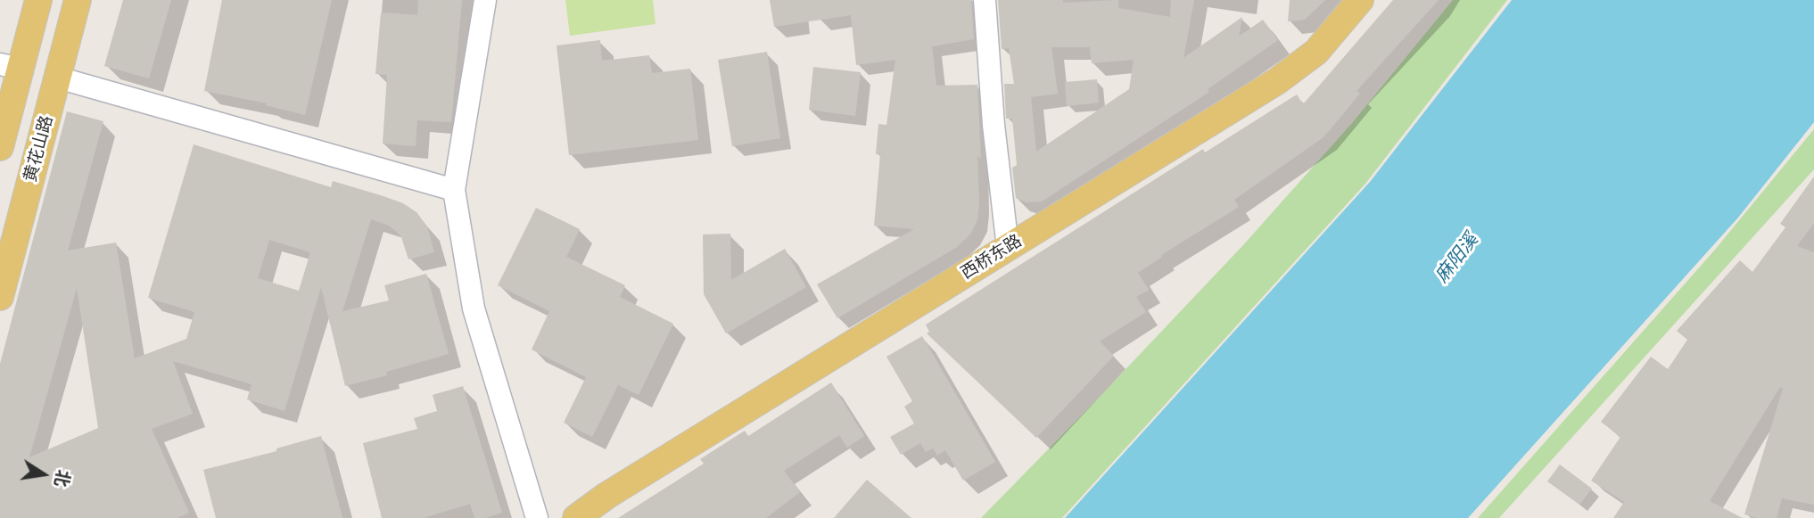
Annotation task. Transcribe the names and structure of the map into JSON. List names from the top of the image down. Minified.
{"streets":{"main road":["黄花山路","西桥东路"]},"water":["麻阳溪"],"north":"right"}
